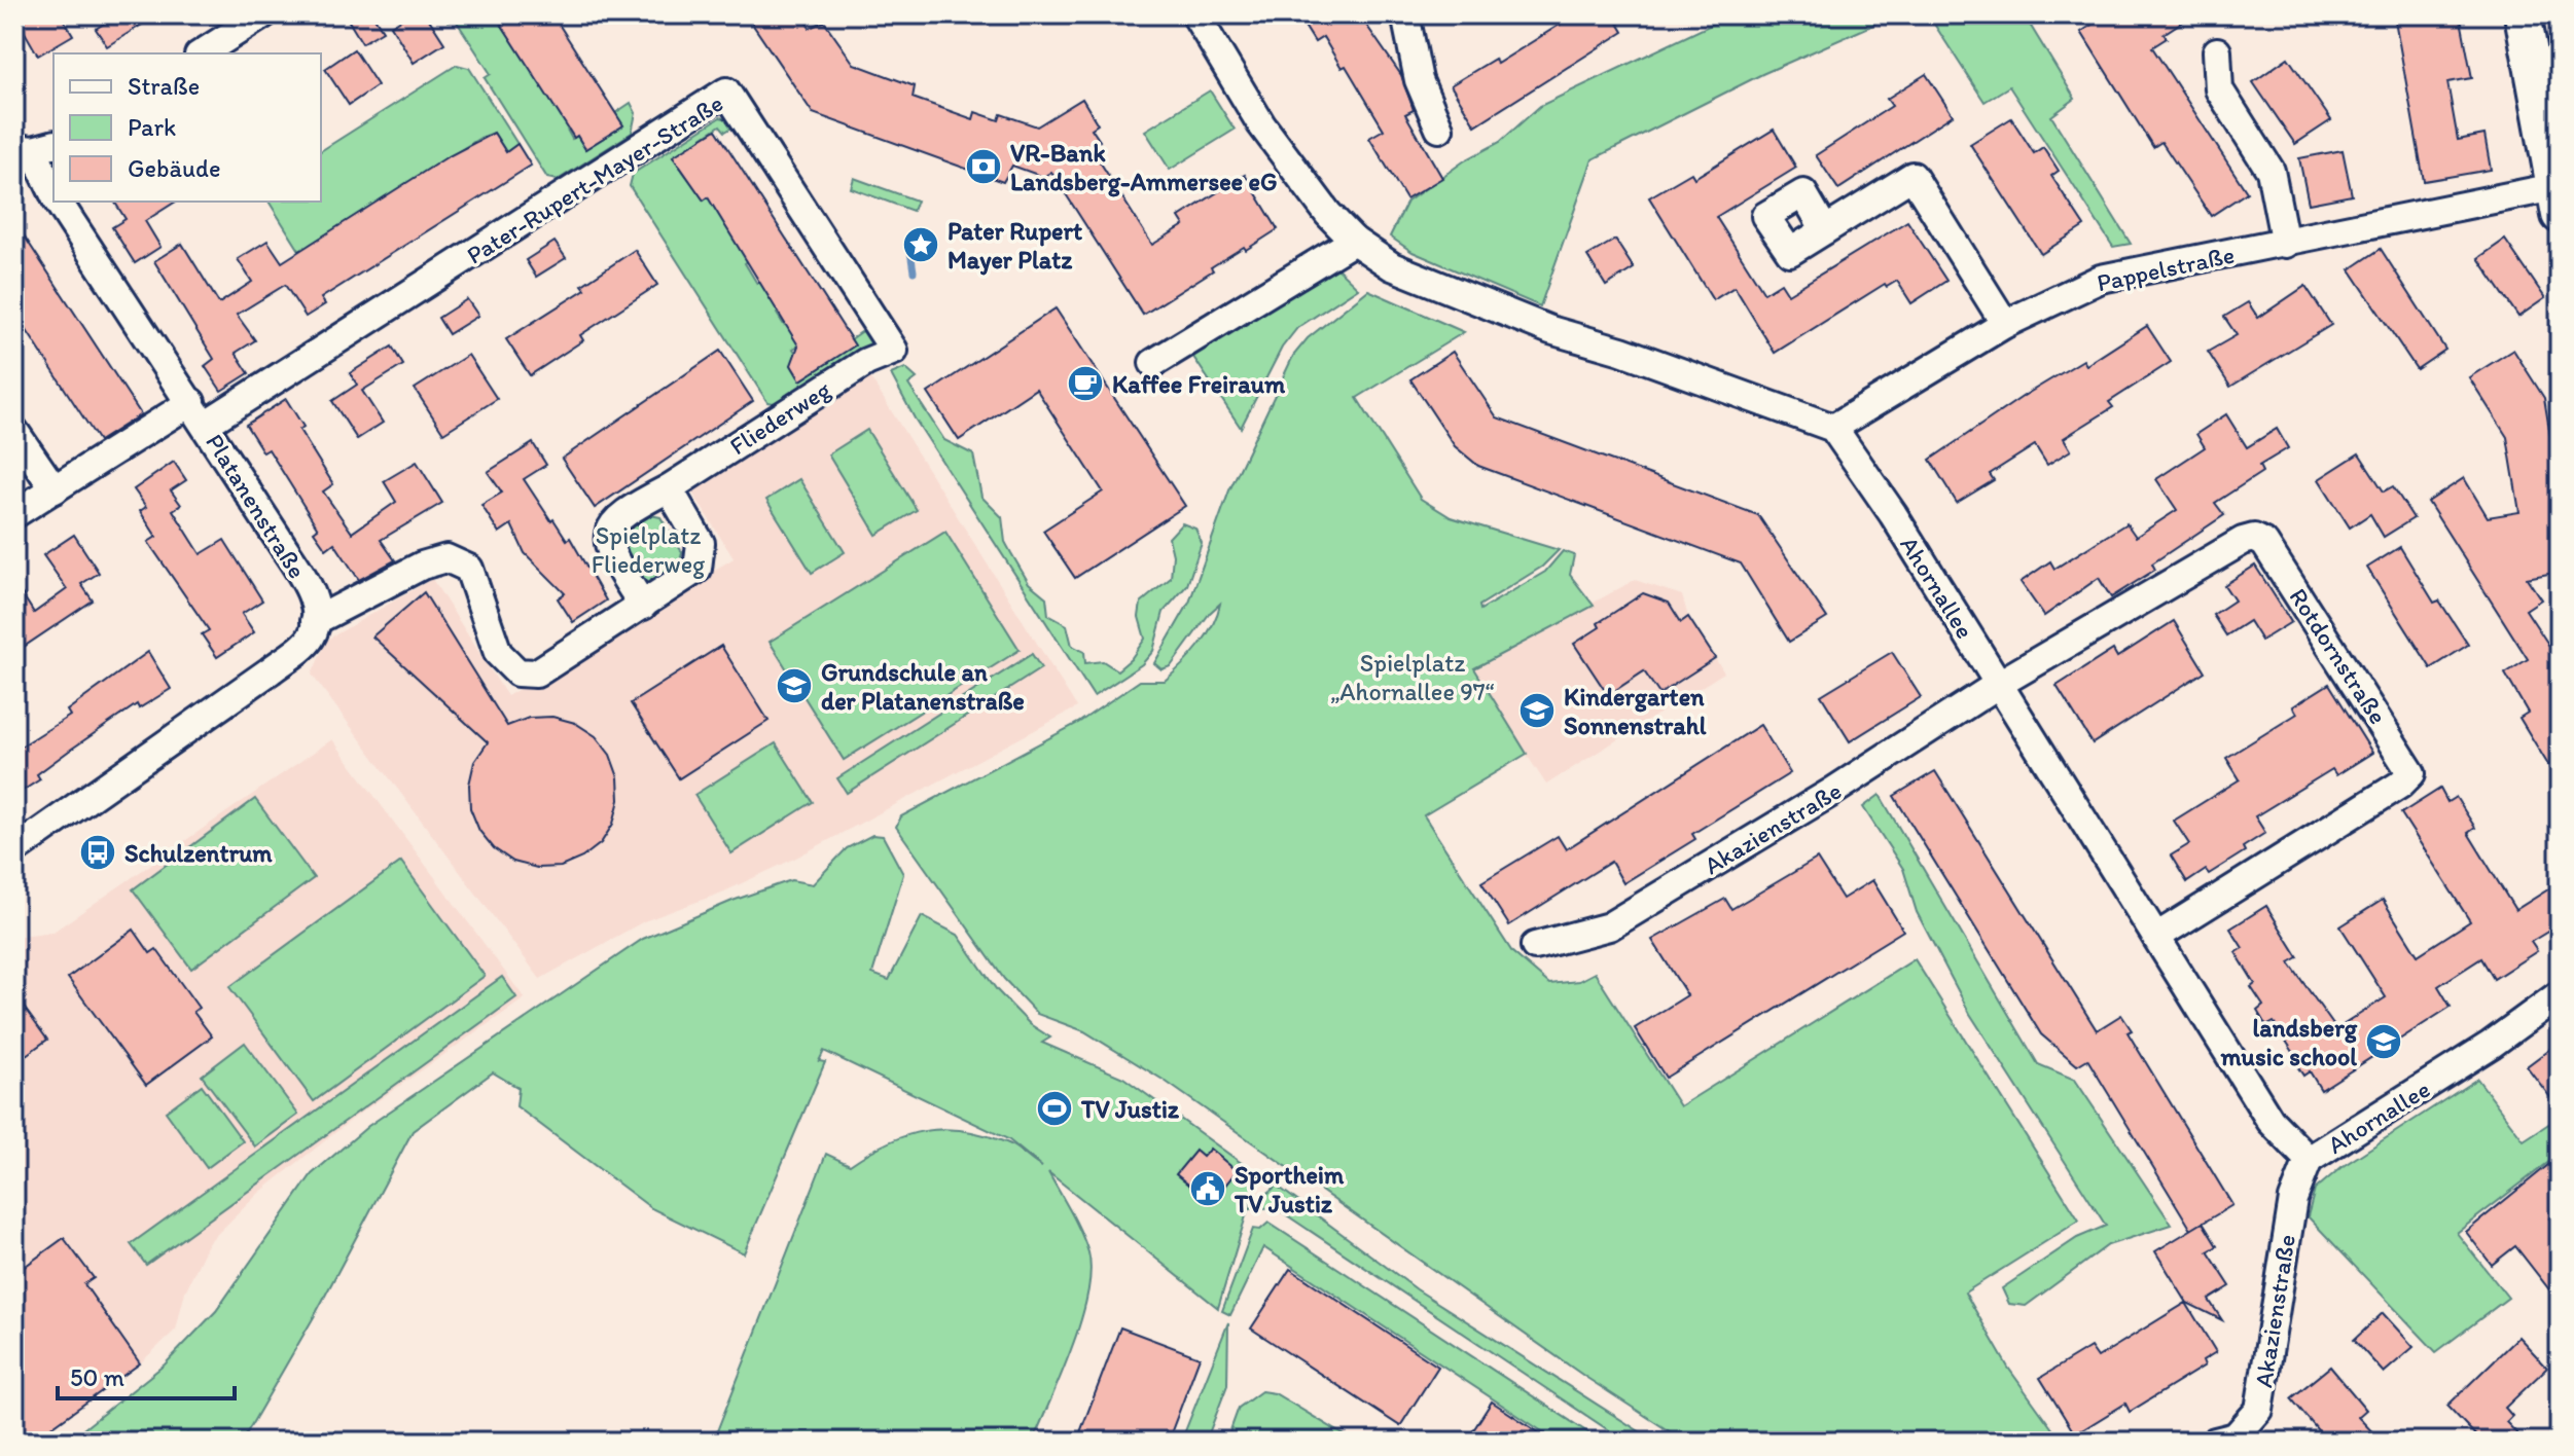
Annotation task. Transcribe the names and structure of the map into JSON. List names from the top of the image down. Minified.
{"streets":{"street":["Pater-Rupert-Mayer-Straße","Pappelstraße","Fliederweg","Platanenstraße","Ahornallee","Rotdornstraße","Akazienstraße"]},"crossings":[["Pater-Rupert-Mayer-Straße","Fliederweg"],["Pater-Rupert-Mayer-Straße","Platanenstraße"],["Pappelstraße","Ahornallee"],["Ahornallee","Rotdornstraße"],["Ahornallee","Akazienstraße"],["Rotdornstraße","Akazienstraße"]],"parks":["Spielplatz Fliederweg","Spielplatz „Ahornallee 97“"],"places":{"bank":["VR-Bank Landsberg-Ammersee eG"],"place":["Pater Rupert Mayer Platz"],"cafe":["Kaffee Freiraum"],"school or university":["Grundschule an der Platanenstraße","Kindergarten Sonnenstrahl","landsberg music school"],"bus stop":["Schulzentrum"],"sports":["TV Justiz"],"public building":["Sportheim TV Justiz"]},"legend":["Straße","Park","Gebäude"],"scale_bar":"50 m"}
